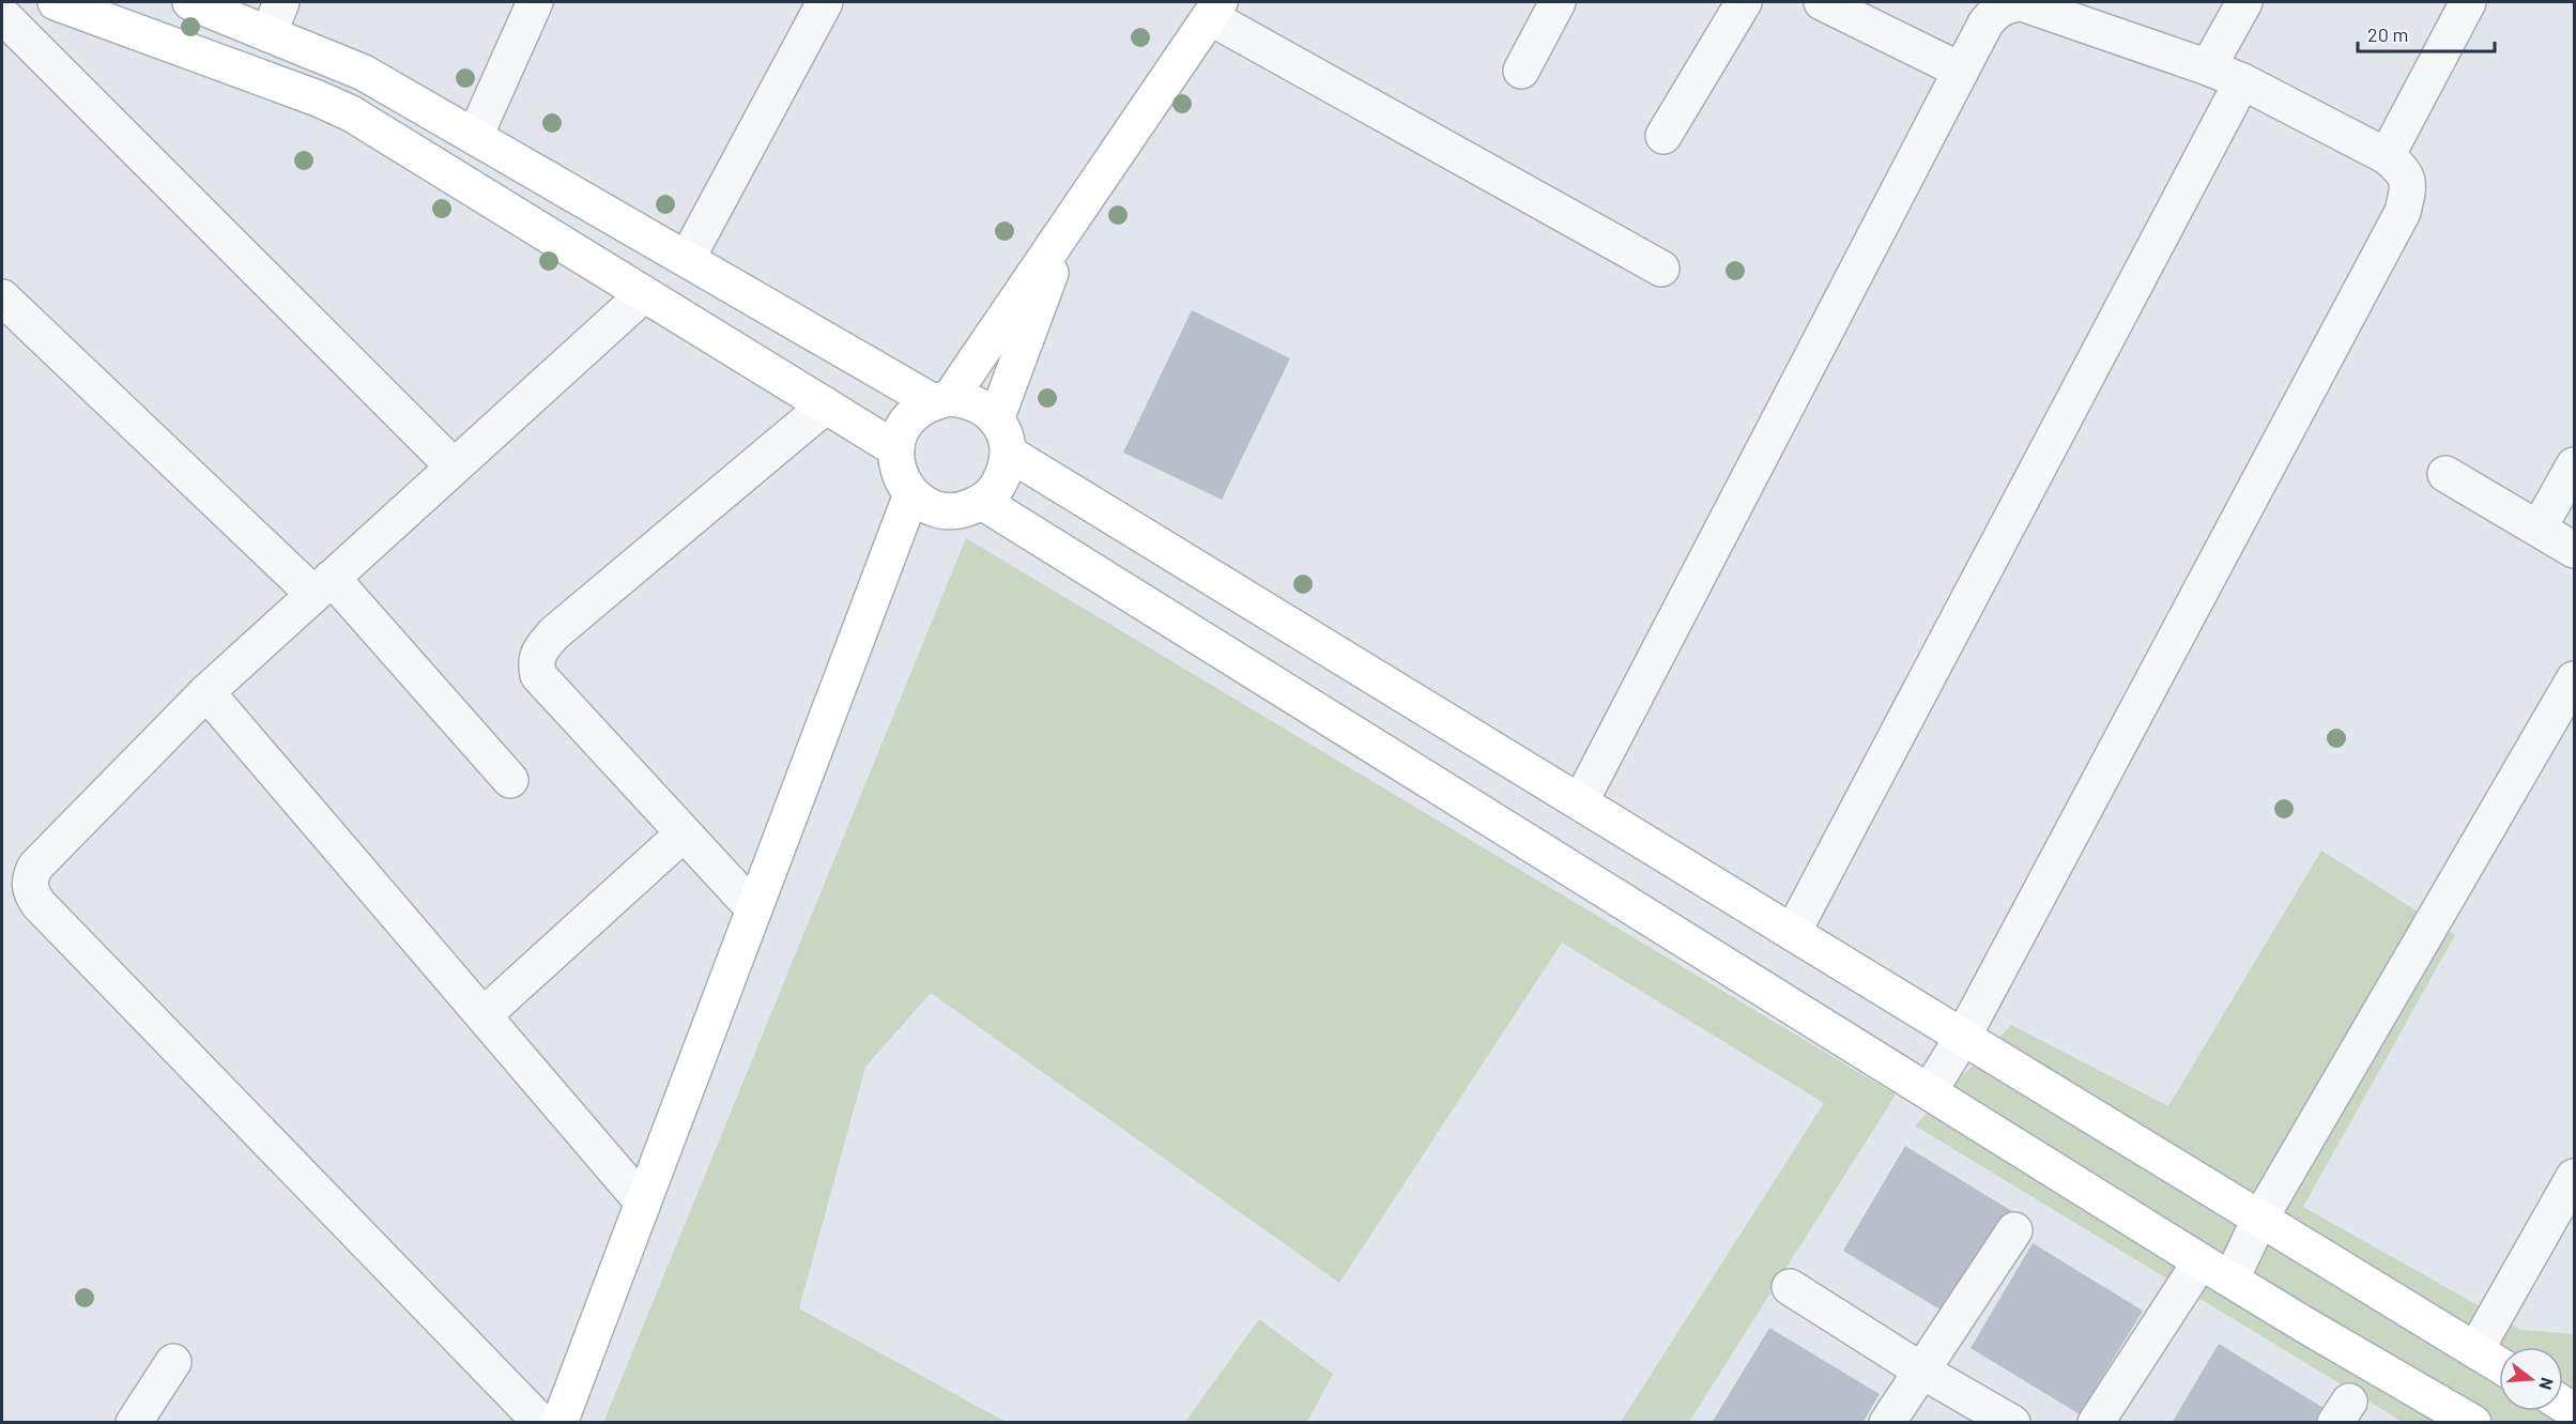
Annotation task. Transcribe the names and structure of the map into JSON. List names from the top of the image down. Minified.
{"scale_bar":"20 m","north":"right"}
